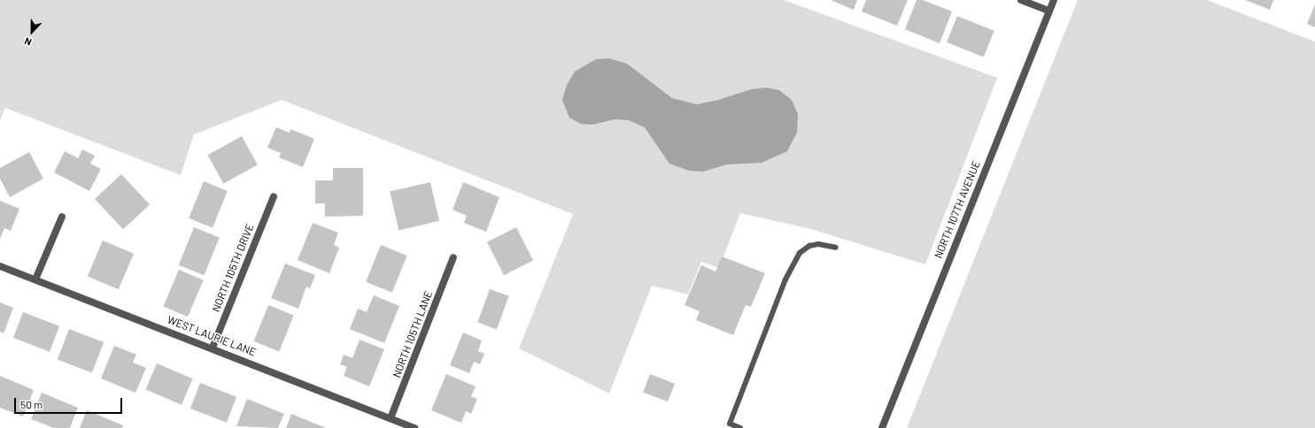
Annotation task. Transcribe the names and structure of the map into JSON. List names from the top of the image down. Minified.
{"streets":{"street":["NORTH 107TH AVENUE","NORTH 105TH DRIVE","NORTH 105TH LANE","WEST LAURIE LANE"]},"crossings":[["NORTH 105TH DRIVE","WEST LAURIE LANE"],["NORTH 105TH LANE","WEST LAURIE LANE"]],"scale_bar":"50 m","north":"bottom"}
